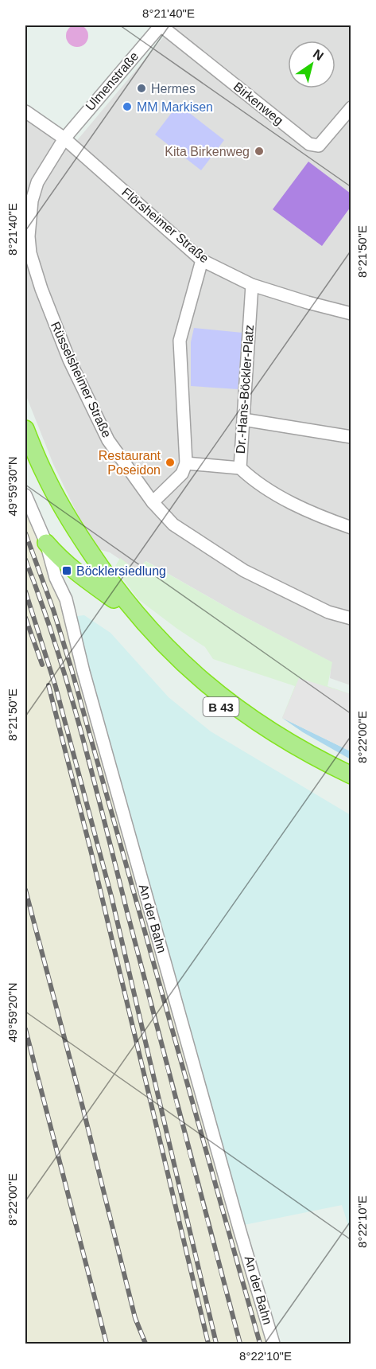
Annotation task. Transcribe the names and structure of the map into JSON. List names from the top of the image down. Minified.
{"streets":{"highway":["B 43"],"street":["Ulmenstraße","Birkenweg","Flörsheimer Straße","Rüsselsheimer Straße","Dr.-Hans-Böckler-Platz","An der Bahn"]},"crossings":[["Ulmenstraße","Birkenweg"],["Ulmenstraße","Flörsheimer Straße"],["Ulmenstraße","Rüsselsheimer Straße"],["Flörsheimer Straße","Rüsselsheimer Straße"],["Flörsheimer Straße","Dr.-Hans-Böckler-Platz"]],"places":{"other":["Hermes","MM Markisen","Kita Birkenweg","Restaurant Poseidon"],"transit":["Böcklersiedlung"]},"north":"top right","coordinates":["8°21'40\"E","8°21'50\"E","49°59'30\"N","8°22'00\"E","49°59'20\"N","8°22'10\"E"]}
